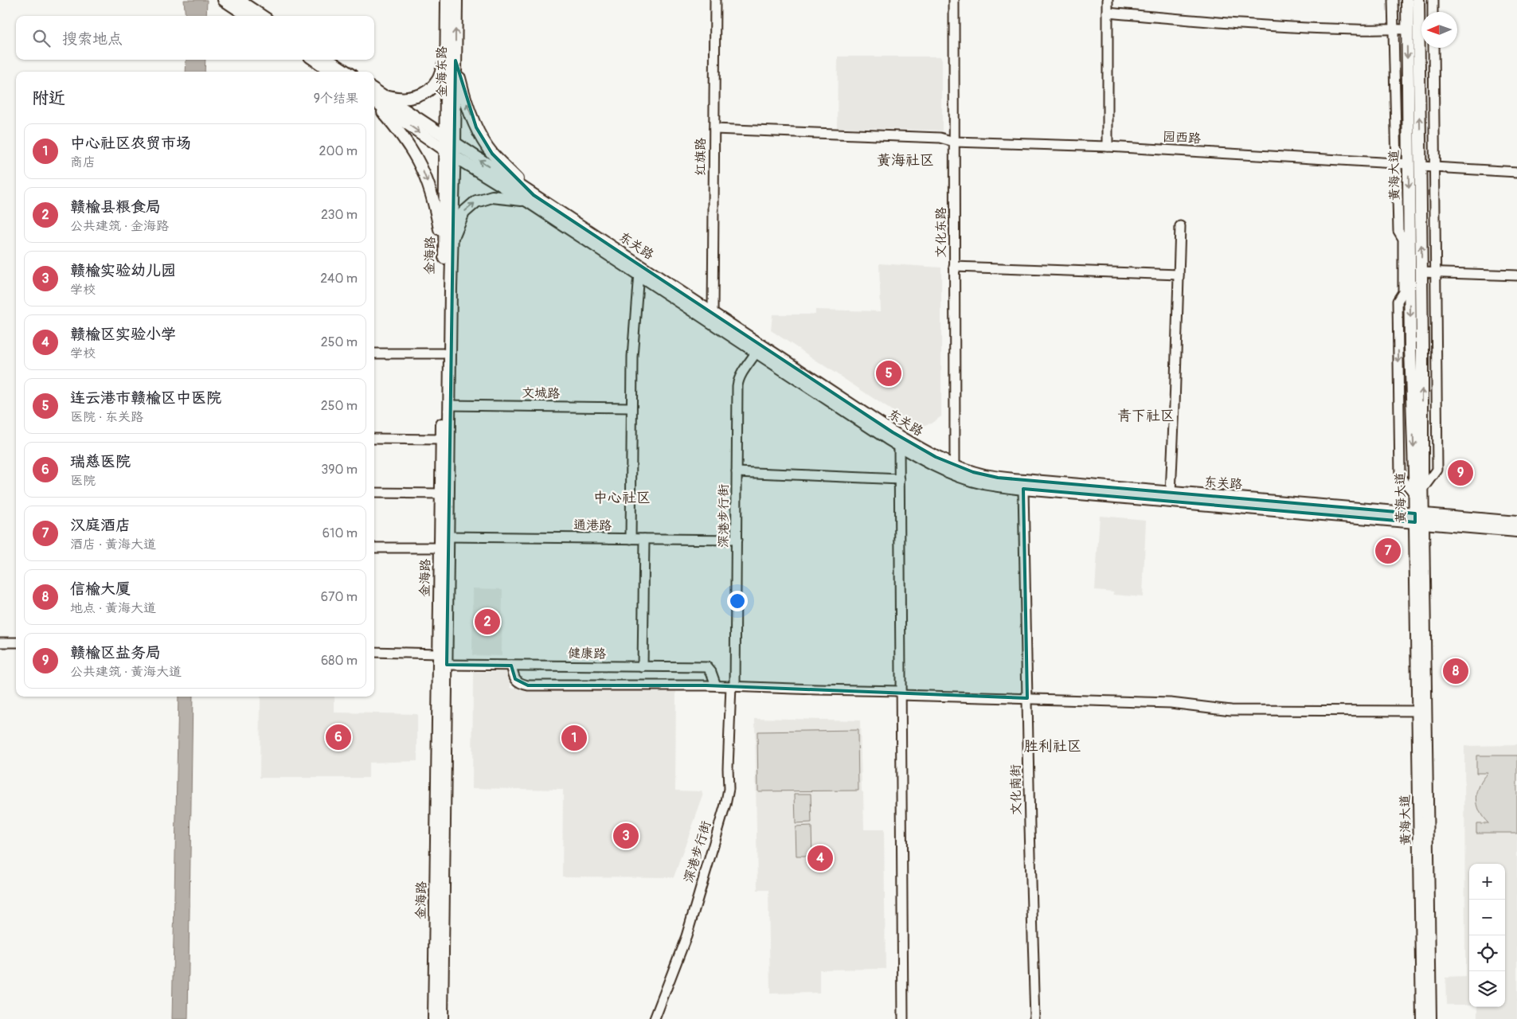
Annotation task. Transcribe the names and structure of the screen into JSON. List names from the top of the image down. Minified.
{"streets":{"main road":["金海东路","黄海大道","东关路","金海路"],"street":["园西路","红旗路","文化东路","文城路","深港步行街","通港路","健康路","文化南街"]},"crossings":[["金海东路","东关路"],["金海东路","金海路"],["园西路","红旗路"],["园西路","黄海大道"],["园西路","文化东路"],["红旗路","东关路"],["黄海大道","东关路"],["文化东路","东关路"],["东关路","金海路"],["东关路","深港步行街"],["东关路","文化南街"],["金海路","文城路"],["金海路","通港路"],["金海路","健康路"],["深港步行街","通港路"]],"districts":["黄海社区","青下社区","中心社区","胜利社区"],"north":"left","page":{"search":"搜索地点","heading":["附近","9个结果"],"list":[{"mark":"1","name":"中心社区农贸市场","note":"商店","value":"200 m"},{"mark":"2","name":"赣榆县粮食局","note":"公共建筑 · 金海路","value":"230 m"},{"mark":"3","name":"赣榆实验幼儿园","note":"学校","value":"240 m"},{"mark":"4","name":"赣榆区实验小学","note":"学校","value":"250 m"},{"mark":"5","name":"连云港市赣榆区中医院","note":"医院 · 东关路","value":"250 m"},{"mark":"6","name":"瑞慈医院","note":"医院","value":"390 m"},{"mark":"7","name":"汉庭酒店","note":"酒店 · 黄海大道","value":"610 m"},{"mark":"8","name":"信榆大厦","note":"地点 · 黄海大道","value":"670 m"},{"mark":"9","name":"赣榆区盐务局","note":"公共建筑 · 黄海大道","value":"680 m"}],"pins":["5","9","7","2","8","6","1","3","4"],"map_buttons":["+","−"]}}
